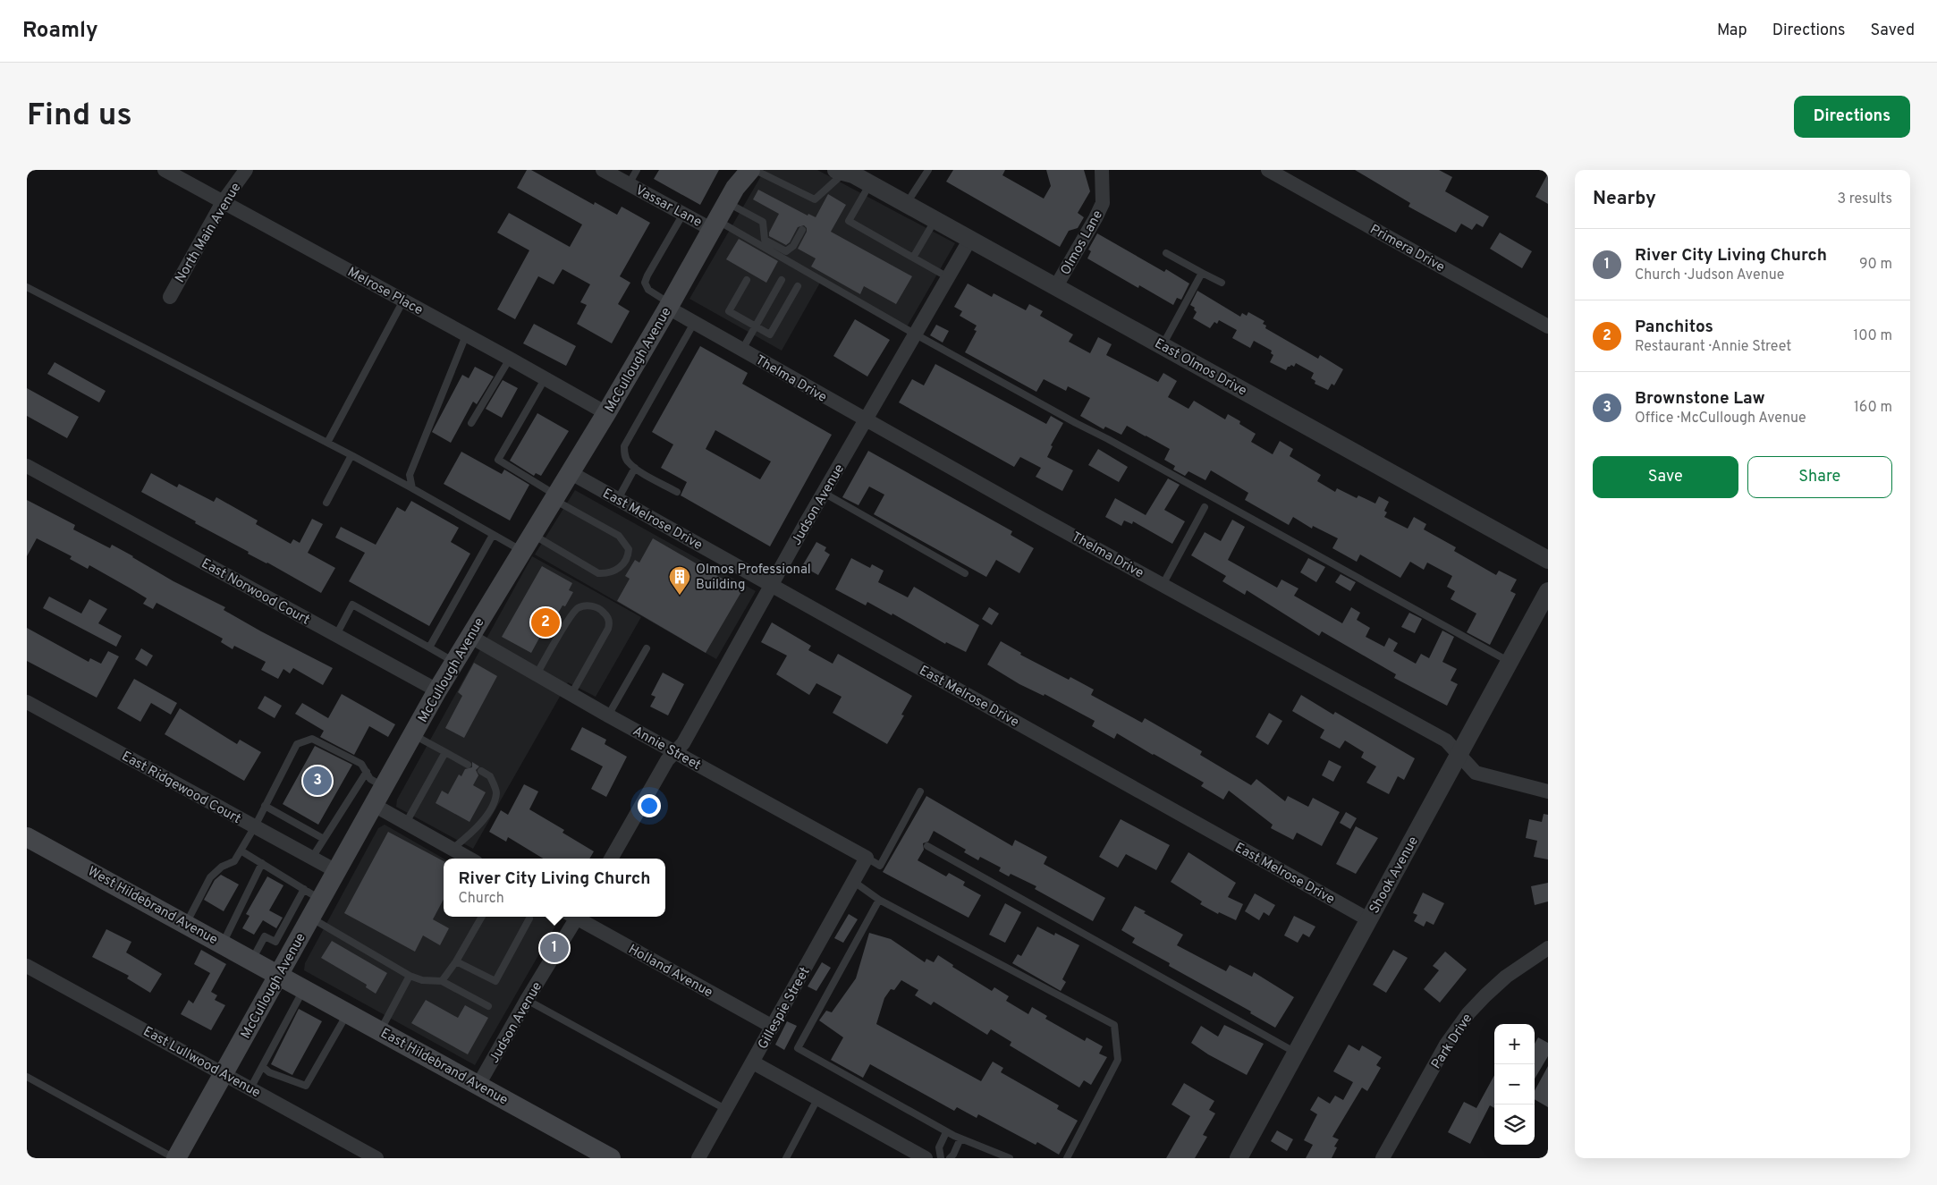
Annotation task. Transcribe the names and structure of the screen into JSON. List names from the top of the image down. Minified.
{"streets":{"main road":["McCullough Avenue","West Hildebrand Avenue","East Hildebrand Avenue"],"street":["Vassar Lane","North Main Avenue","Olmos Lane","Primera Drive","Melrose Place","East Olmos Drive","Thelma Drive","Judson Avenue","East Melrose Drive","East Norwood Court","Annie Street","East Ridgewood Court","Shook Avenue","Holland Avenue","Gillespie Street","Park Drive","East Lullwood Avenue"]},"crossings":[["Vassar Lane","McCullough Avenue"],["North Main Avenue","Melrose Place"],["Olmos Lane","East Olmos Drive"],["Melrose Place","McCullough Avenue"],["McCullough Avenue","Thelma Drive"],["McCullough Avenue","East Melrose Drive"],["McCullough Avenue","East Norwood Court"],["McCullough Avenue","Annie Street"],["McCullough Avenue","East Ridgewood Court"],["McCullough Avenue","West Hildebrand Avenue"],["McCullough Avenue","East Lullwood Avenue"],["McCullough Avenue","East Hildebrand Avenue"],["East Olmos Drive","Judson Avenue"],["Thelma Drive","Judson Avenue"],["Thelma Drive","Shook Avenue"],["Judson Avenue","East Melrose Drive"],["Judson Avenue","Annie Street"],["Judson Avenue","East Hildebrand Avenue"],["East Melrose Drive","Shook Avenue"],["Annie Street","Gillespie Street"],["West Hildebrand Avenue","East Hildebrand Avenue"],["Holland Avenue","Gillespie Street"]],"places":{"building":["Olmos Professional Building"]},"page":{"header":"Roamly","nav":["Map","Directions","Saved"],"buttons":["Directions",["Save","Share"]],"title":"Find us","heading":["Nearby","3 results"],"list":[{"mark":"1","name":"River City Living Church","note":"Church · Judson Avenue","value":"90 m"},{"mark":"2","name":"Panchitos","note":"Restaurant · Annie Street","value":"100 m"},{"mark":"3","name":"Brownstone Law","note":"Office · McCullough Avenue","value":"160 m"}],"pins":["2","3","1"],"popup":["River City Living Church","Church"],"map_buttons":["+","−"]}}
